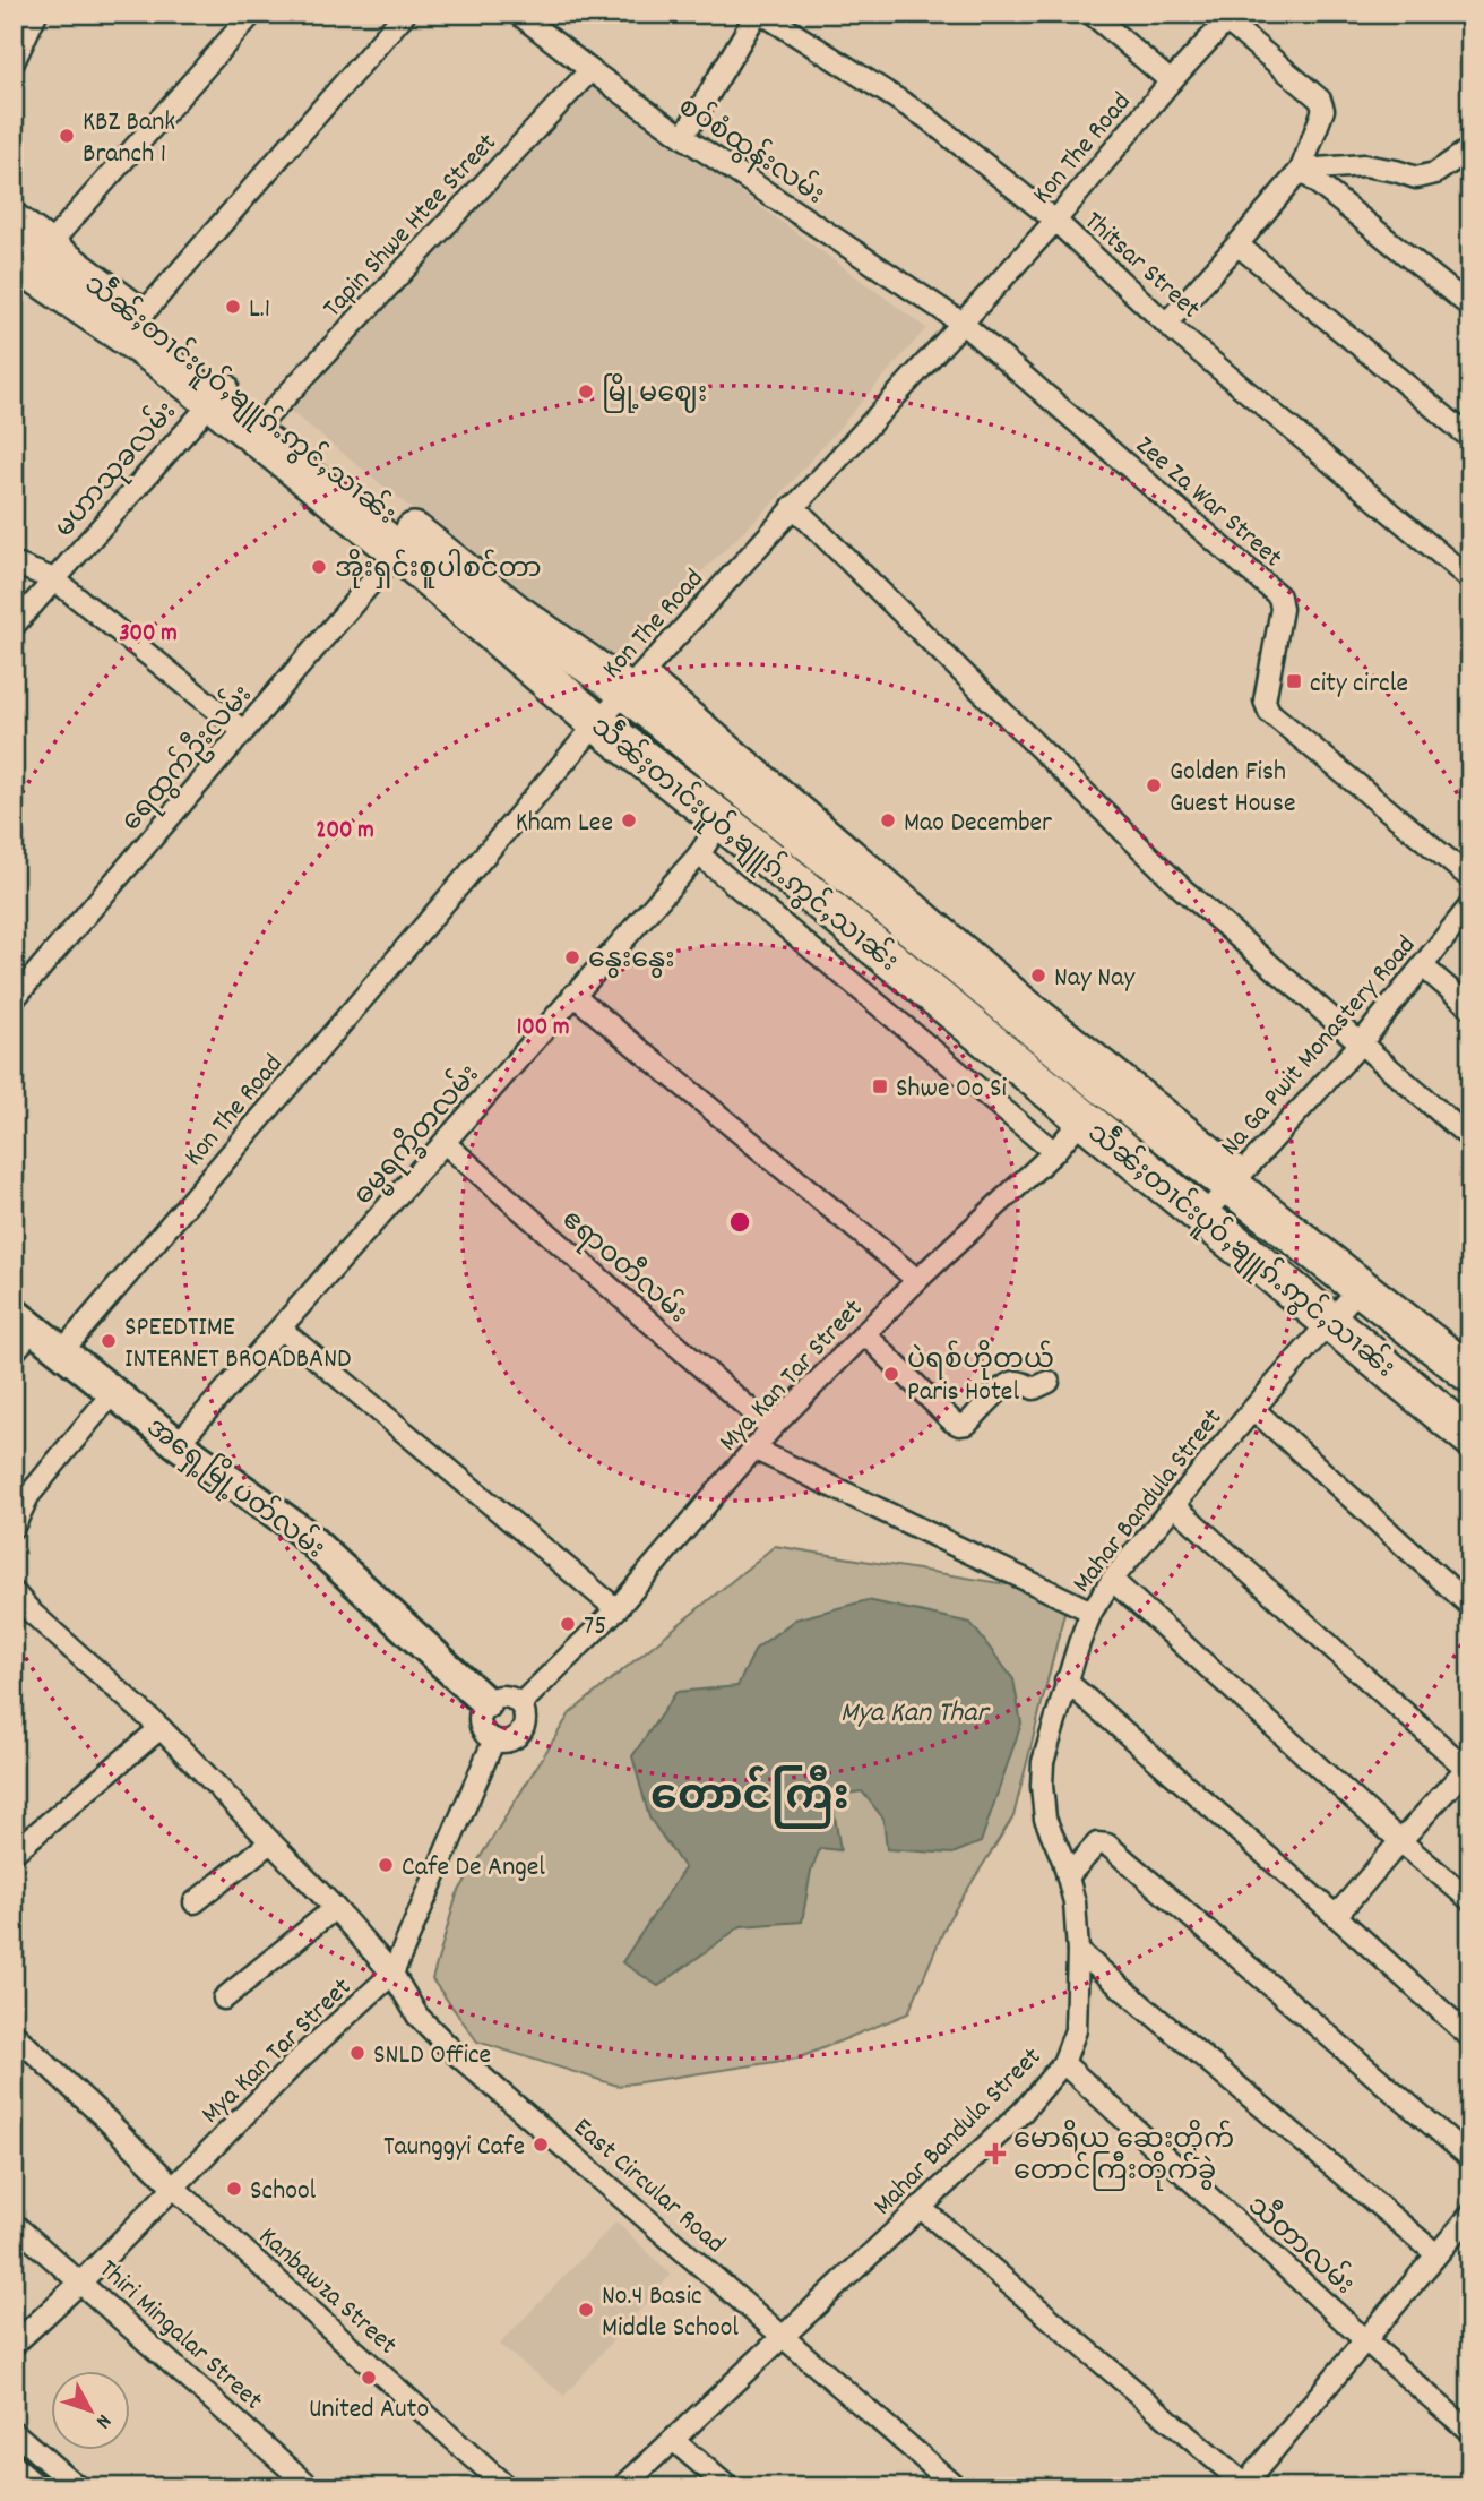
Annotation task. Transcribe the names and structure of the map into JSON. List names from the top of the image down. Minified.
{"streets":{"highway":["သဵႅၼ်ႈတၢင်းပူဝ်ႇၶျူၵ်ႉဢွင်ႇသၢၼ်း"],"street":["Kon The Road","စဝ်စံထွန်းလမ်း","Tapin Shwe Htee Street","Thitsar Street","မဟာသုခလမ်း","Zee Za War Street","ရေထွက်ဦးလမ်း","Na Ga Pwit Monastery Road","ဓမ္မရက္ခိတလမ်း","ဧရာဝတီလမ်း","Mya Kan Tar Street","အရှေ့မြို့ပတ်လမ်း","Mahar Bandula Street","East Circular Road","သီတာလမ်း","Kanbawza Street","Thiri Mingalar Street"]},"crossings":[["Kon The Road","စဝ်စံထွန်းလမ်း"],["Kon The Road","Thitsar Street"],["Kon The Road","သဵႅၼ်ႈတၢင်းပူဝ်ႇၶျူၵ်ႉဢွင်ႇသၢၼ်း"],["Kon The Road","Zee Za War Street"],["Kon The Road","အရှေ့မြို့ပတ်လမ်း"],["စဝ်စံထွန်းလမ်း","Tapin Shwe Htee Street"],["စဝ်စံထွန်းလမ်း","Zee Za War Street"],["Tapin Shwe Htee Street","သဵႅၼ်ႈတၢင်းပူဝ်ႇၶျူၵ်ႉဢွင်ႇသၢၼ်း"],["သဵႅၼ်ႈတၢင်းပူဝ်ႇၶျူၵ်ႉဢွင်ႇသၢၼ်း","မဟာသုခလမ်း"],["သဵႅၼ်ႈတၢင်းပူဝ်ႇၶျူၵ်ႉဢွင်ႇသၢၼ်း","ရေထွက်ဦးလမ်း"],["သဵႅၼ်ႈတၢင်းပူဝ်ႇၶျူၵ်ႉဢွင်ႇသၢၼ်း","Na Ga Pwit Monastery Road"],["သဵႅၼ်ႈတၢင်းပူဝ်ႇၶျူၵ်ႉဢွင်ႇသၢၼ်း","ဓမ္မရက္ခိတလမ်း"],["သဵႅၼ်ႈတၢင်းပူဝ်ႇၶျူၵ်ႉဢွင်ႇသၢၼ်း","Mya Kan Tar Street"],["သဵႅၼ်ႈတၢင်းပူဝ်ႇၶျူၵ်ႉဢွင်ႇသၢၼ်း","Mahar Bandula Street"],["ဓမ္မရက္ခိတလမ်း","ဧရာဝတီလမ်း"],["ဓမ္မရက္ခိတလမ်း","အရှေ့မြို့ပတ်လမ်း"],["ဧရာဝတီလမ်း","Mya Kan Tar Street"],["Mya Kan Tar Street","အရှေ့မြို့ပတ်လမ်း"],["Mya Kan Tar Street","East Circular Road"],["Mya Kan Tar Street","Kanbawza Street"],["Mya Kan Tar Street","Thiri Mingalar Street"],["Mahar Bandula Street","East Circular Road"],["Mahar Bandula Street","သီတာလမ်း"]],"districts":["တောင်ကြီး"],"water":["Mya Kan Thar"],"places":{"other":["KBZ Bank Branch 1","L.1","မြို့မဈေး","အိုးရှင်းစူပါစင်တာ","Golden Fish Guest House","Kham Lee","Mao December","နွေးနွေး","Nay Nay","SPEEDTIME INTERNET BROADBAND","ပဲရစ်ဟိုတယ် Paris Hotel","75","Cafe De Angel","SNLD Office","Taunggyi Cafe","School","No.4 Basic Middle School","United Auto"],"transit":["city circle","Shwe Oo Si"],"health":["မောရိယ ဆေးတိုက် တောင်ကြီးတိုက်ခွဲ"]},"north":"bottom right","rings":["300 m","200 m","100 m"]}
